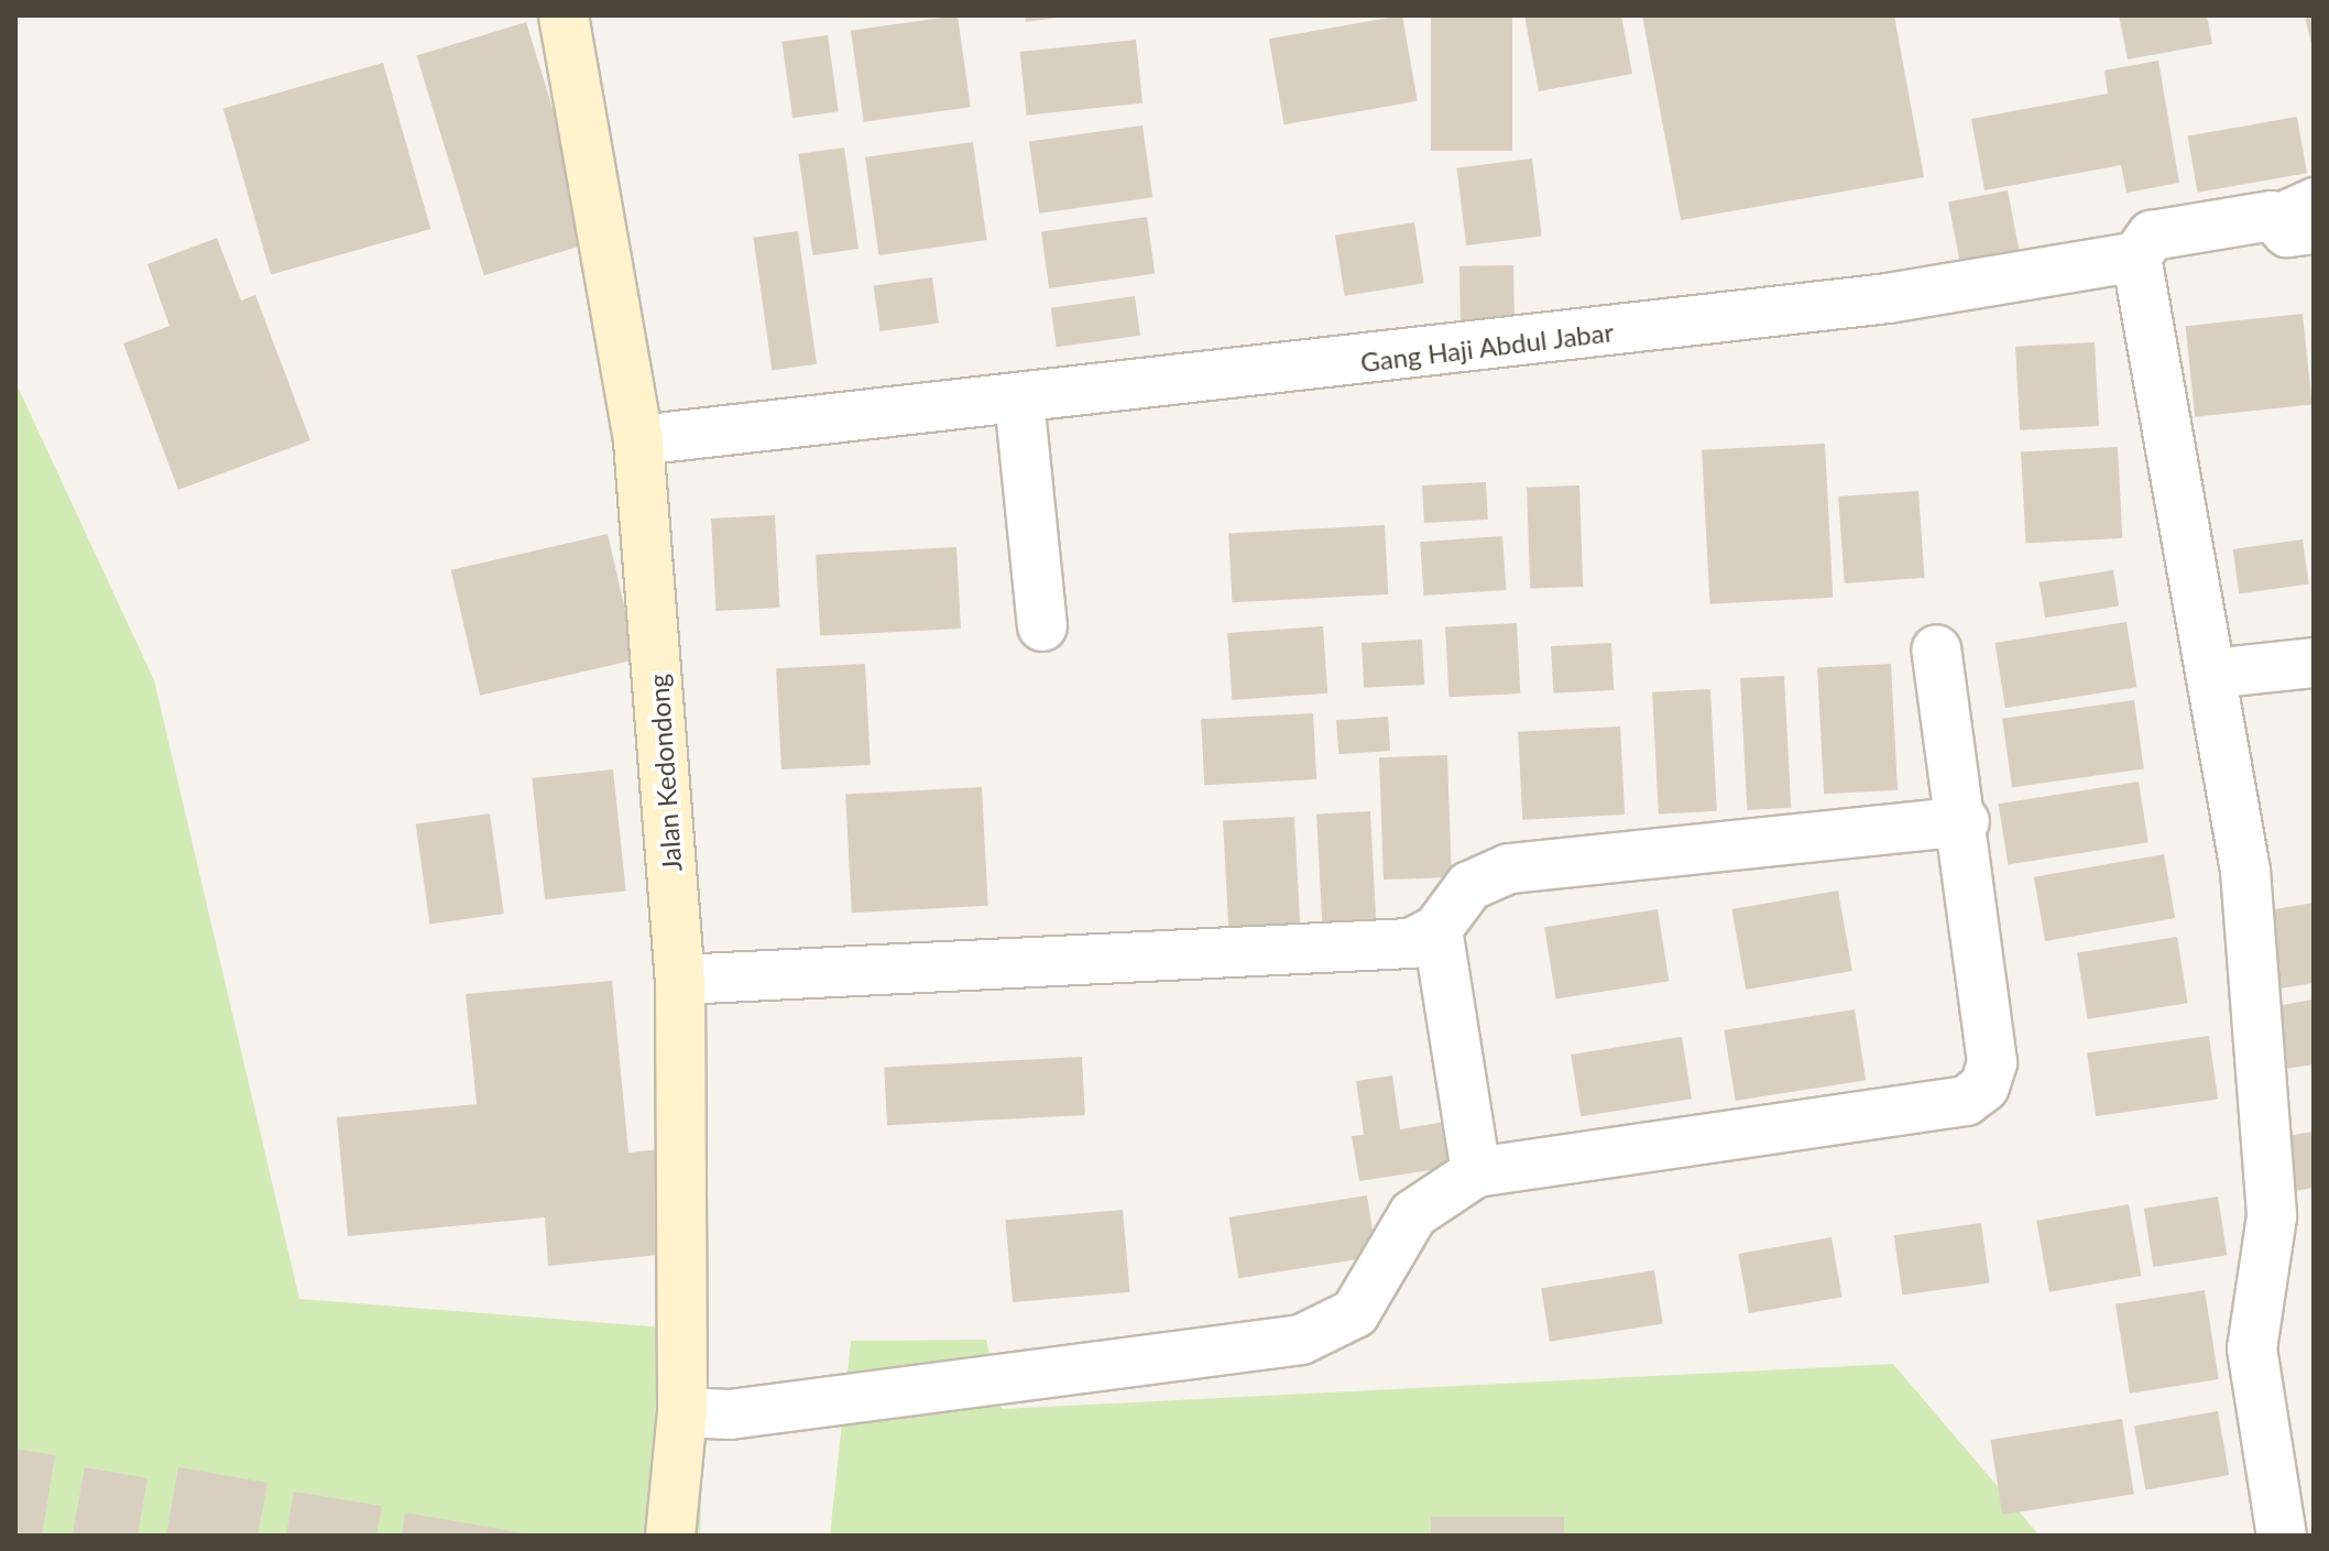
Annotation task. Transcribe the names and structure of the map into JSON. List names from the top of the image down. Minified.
{"streets":{"street":["Gang Haji Abdul Jabar","Jalan Kedondong"]},"crossings":[["Gang Haji Abdul Jabar","Jalan Kedondong"]]}
